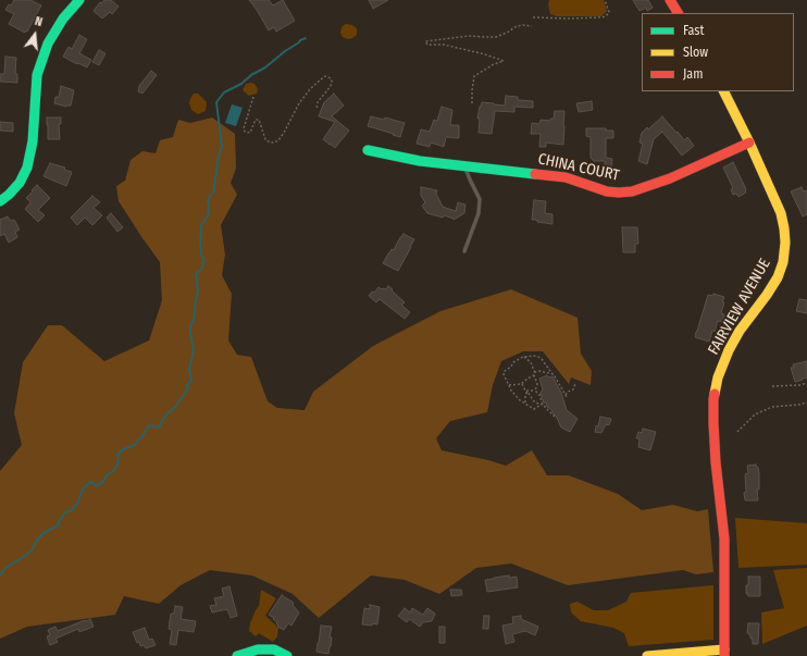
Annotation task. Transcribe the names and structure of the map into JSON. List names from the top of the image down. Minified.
{"streets":{"street":["CHINA COURT","FAIRVIEW AVENUE"]},"crossings":[["CHINA COURT","FAIRVIEW AVENUE"]],"legend":["Fast","Slow","Jam"],"north":"top"}
